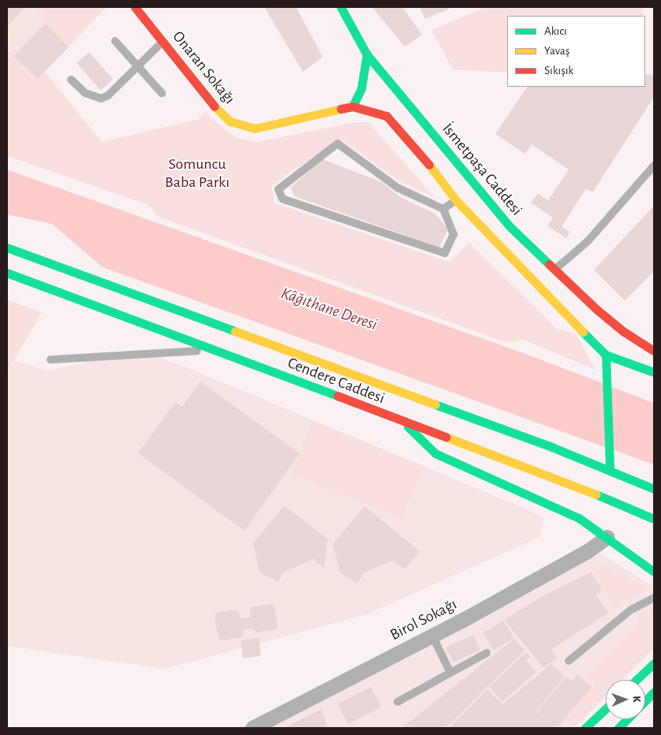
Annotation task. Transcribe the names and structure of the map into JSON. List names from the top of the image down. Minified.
{"streets":{"main road":["Onaran Sokağı","İsmetpaşa Caddesi","Cendere Caddesi"],"street":["Birol Sokağı"]},"water":["Kâğıthane Deresi"],"parks":["Somuncu Baba Parkı"],"legend":["Akıcı","Yavaş","Sıkışık"],"north":"right"}
